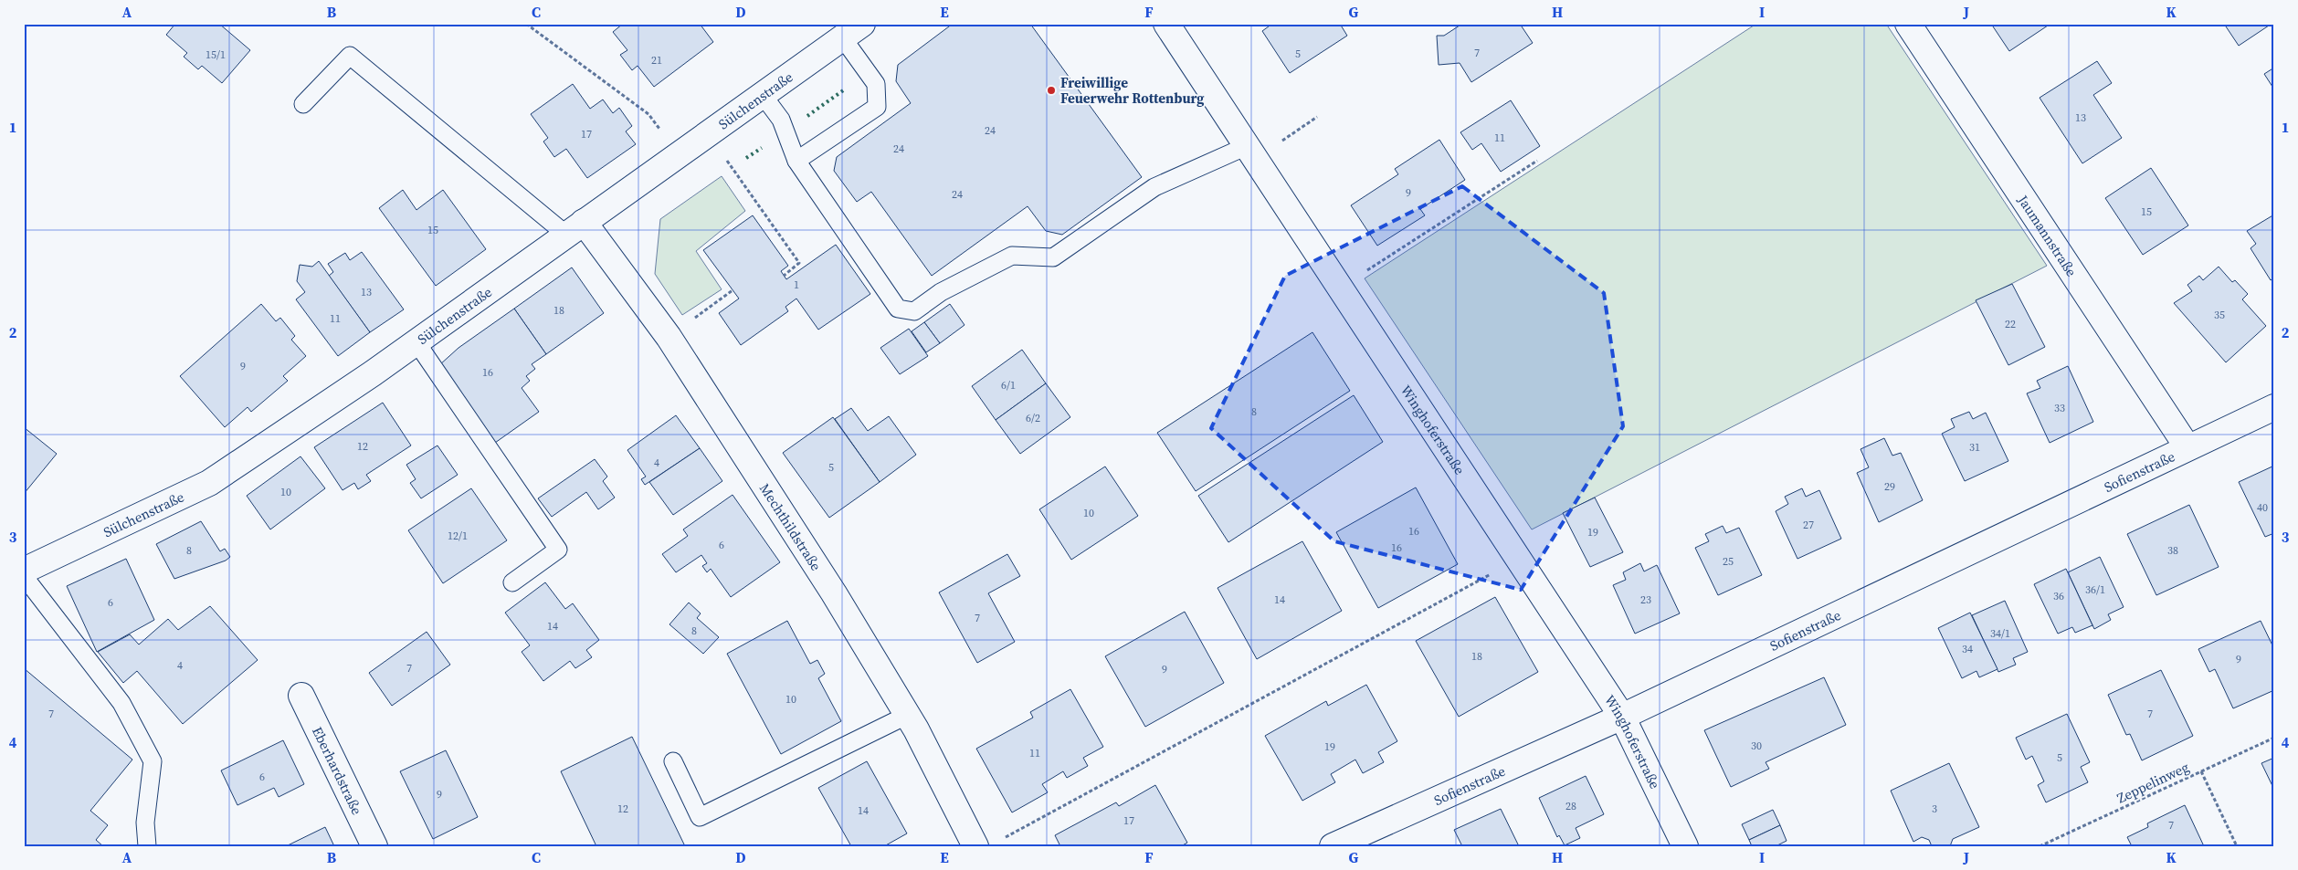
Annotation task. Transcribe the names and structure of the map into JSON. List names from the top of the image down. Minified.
{"streets":{"street":["Sülchenstraße","Jaumannstraße","Winghoferstraße","Sofienstraße","Mechthildstraße","Eberhardstraße"],"path":["Zeppelinweg"]},"crossings":[["Sülchenstraße","Mechthildstraße"],["Jaumannstraße","Sofienstraße"],["Winghoferstraße","Sofienstraße"]],"places":["Freiwillige Feuerwehr Rottenburg"],"house_numbers":["7","5","15/1","21","13","24","17","11","24","9","24","15","15","1","13","18","35","11","22","9","16","6/1","33","8","6/2","12","31","4","5","29","10","40","10","27","16","19","12/1","6","16","8","38","25","36/1","36","14","23","6","7","14","8","34/1","34","18","9","4","7","9","10","7","7","30","19","11","5","6","9","28","12","3","14","17","7"],"grid":{"columns":["A","B","C","D","E","F","G","H","I","J","K"],"rows":["1","2","3","4"]}}
